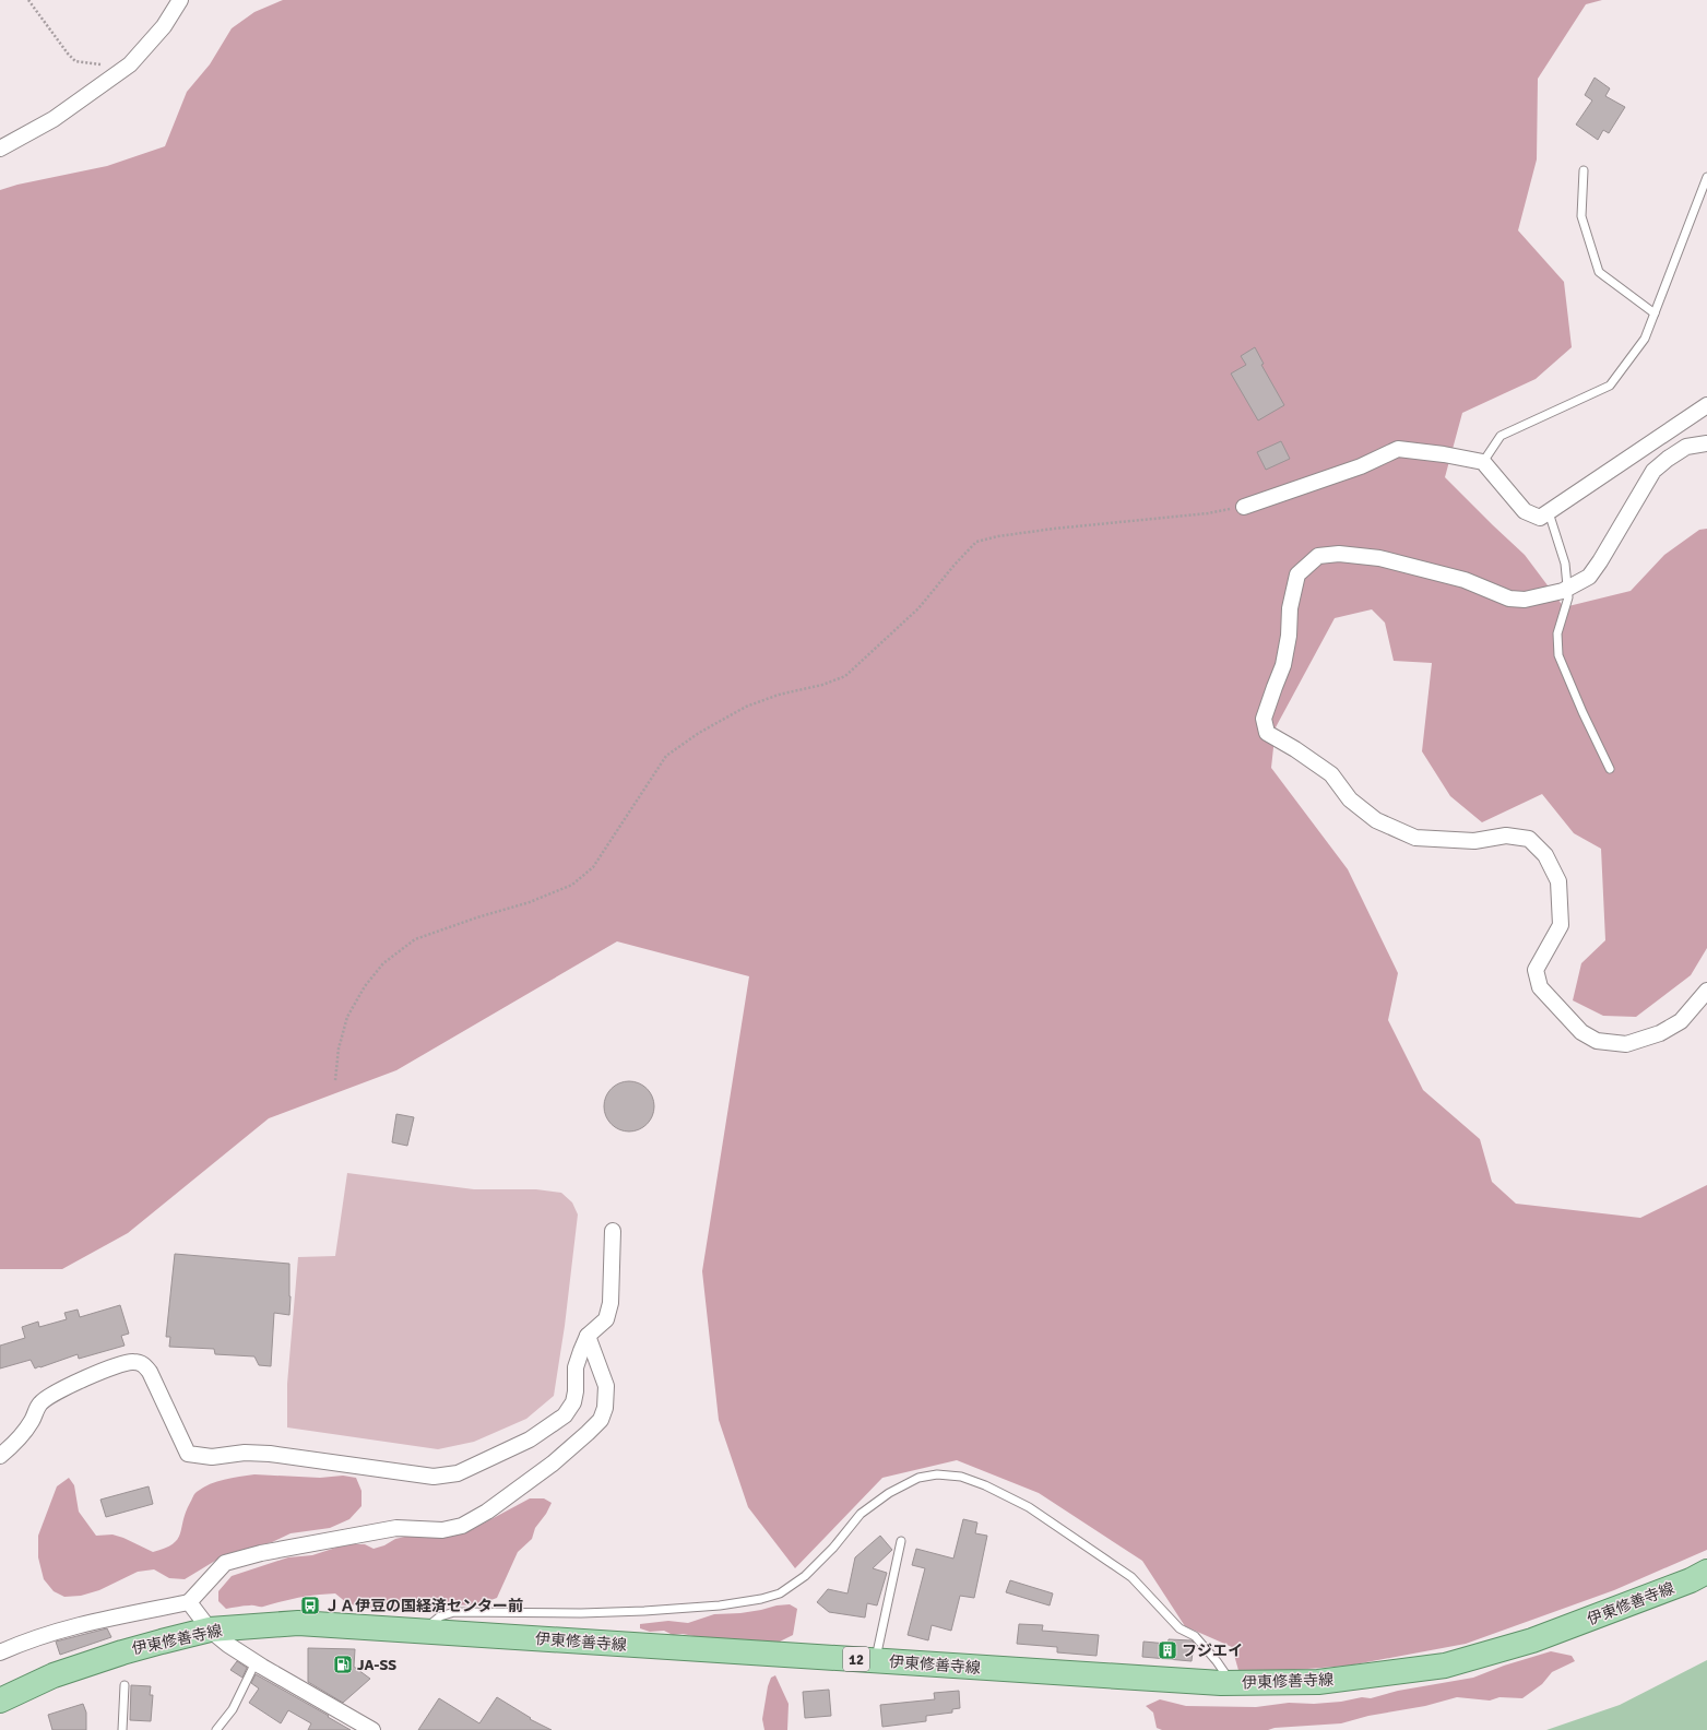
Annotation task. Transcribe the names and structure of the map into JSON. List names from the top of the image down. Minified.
{"streets":{"main road":["伊東修善寺線","12"]},"places":{"bus stop":["ＪＡ伊豆の国経済センター前"],"building":["フジエイ"],"fuel station":["JA-SS"]}}
